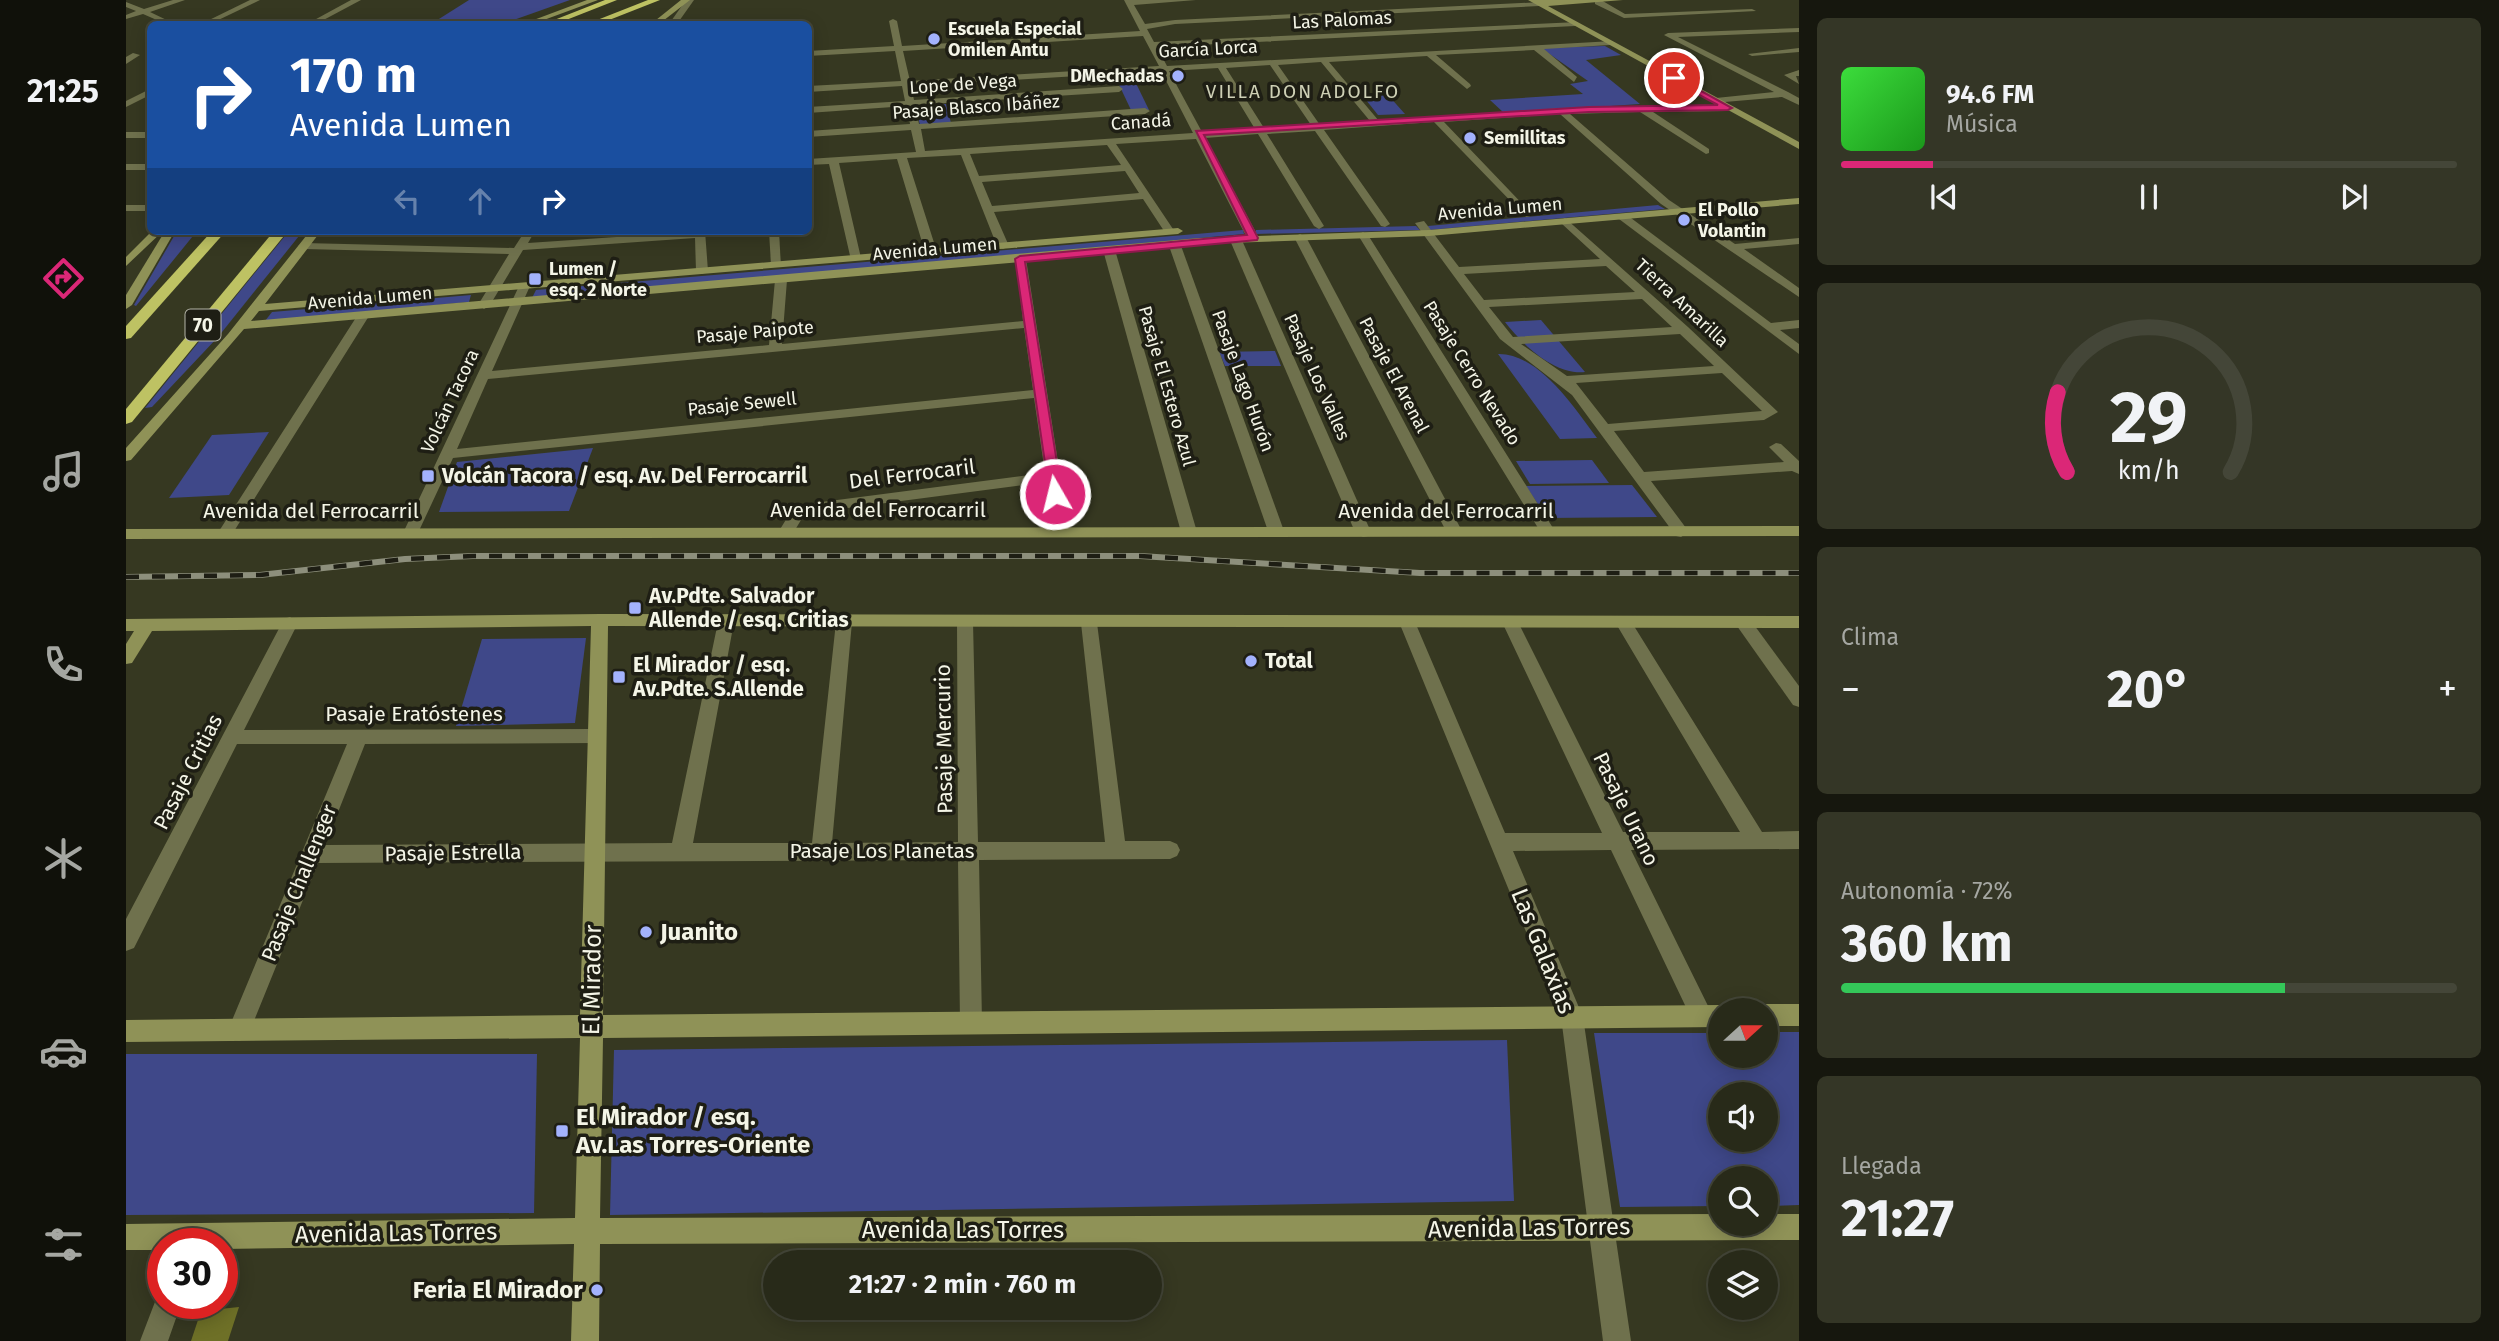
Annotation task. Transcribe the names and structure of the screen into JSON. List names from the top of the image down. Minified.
{"streets":{"highway":["70"],"street":["Las Palomas","García Lorca","Lope de Vega","Pasaje Blasco Ibáñez","Canadá","Avenida Lumen","Tierra Amarilla","Pasaje Paipote","Pasaje Cerro Nevado","Pasaje El Arenal","Pasaje Los Valles","Pasaje Lago Hurón","Pasaje El Estero Azul","Volcán Tacora","Pasaje Sewell","Del Ferrocaril","Avenida del Ferrocarril","Pasaje Eratóstenes","Pasaje Mercurio","Pasaje Critias","Pasaje Urano","Pasaje Los Planetas","Pasaje Estrella","Pasaje Challenger","Las Galaxias","El Mirador","Avenida Las Torres"]},"crossings":[["Canadá","Pasaje Lago Hurón"],["Avenida Lumen","Tierra Amarilla"],["Avenida Lumen","Pasaje Cerro Nevado"],["Avenida Lumen","Pasaje El Arenal"],["Avenida Lumen","Pasaje Los Valles"],["Avenida Lumen","Pasaje Lago Hurón"],["Avenida Lumen","Pasaje El Estero Azul"],["Avenida Lumen","Volcán Tacora"],["Pasaje Paipote","Volcán Tacora"],["Pasaje Cerro Nevado","Avenida del Ferrocarril"],["Pasaje El Arenal","Avenida del Ferrocarril"],["Pasaje Los Valles","Avenida del Ferrocarril"],["Pasaje Lago Hurón","Avenida del Ferrocarril"],["Pasaje El Estero Azul","Avenida del Ferrocarril"],["Volcán Tacora","Pasaje Sewell"],["Volcán Tacora","Avenida del Ferrocarril"],["Del Ferrocaril","Avenida del Ferrocarril"],["Pasaje Eratóstenes","Pasaje Critias"],["Pasaje Eratóstenes","Pasaje Challenger"],["Pasaje Eratóstenes","El Mirador"],["Pasaje Mercurio","Pasaje Los Planetas"],["Pasaje Los Planetas","Pasaje Estrella"],["Pasaje Los Planetas","El Mirador"],["Pasaje Estrella","Pasaje Challenger"],["Pasaje Estrella","El Mirador"],["Las Galaxias","Avenida Las Torres"],["El Mirador","Avenida Las Torres"]],"districts":["VILLA DON ADOLFO"],"places":{"other":["Escuela Especial Omilen Antu","DMechadas","Semillitas","El Pollo Volantin","Total","Juanito","Feria El Mirador"],"transit":["Lumen / esq. 2 Norte","Volcán Tacora / esq. Av. Del Ferrocarril","Av.Pdte. Salvador Allende / esq. Critias","El Mirador / esq. Av.Pdte. S.Allende","El Mirador / esq. Av.Las Torres-Oriente"]},"north":"right","page":{"tabs":"21:25","turn":["170 m","Avenida Lumen"],"song":["94.6 FM","Música"],"tile":["Clima",["Autonomía · 72%","360 km"],["Llegada","21:27"]],"heat":["−","20°","+"],"limit":"30","trip":"21:27 · 2 min · 760 m","gauge":["29","km/h"]}}
